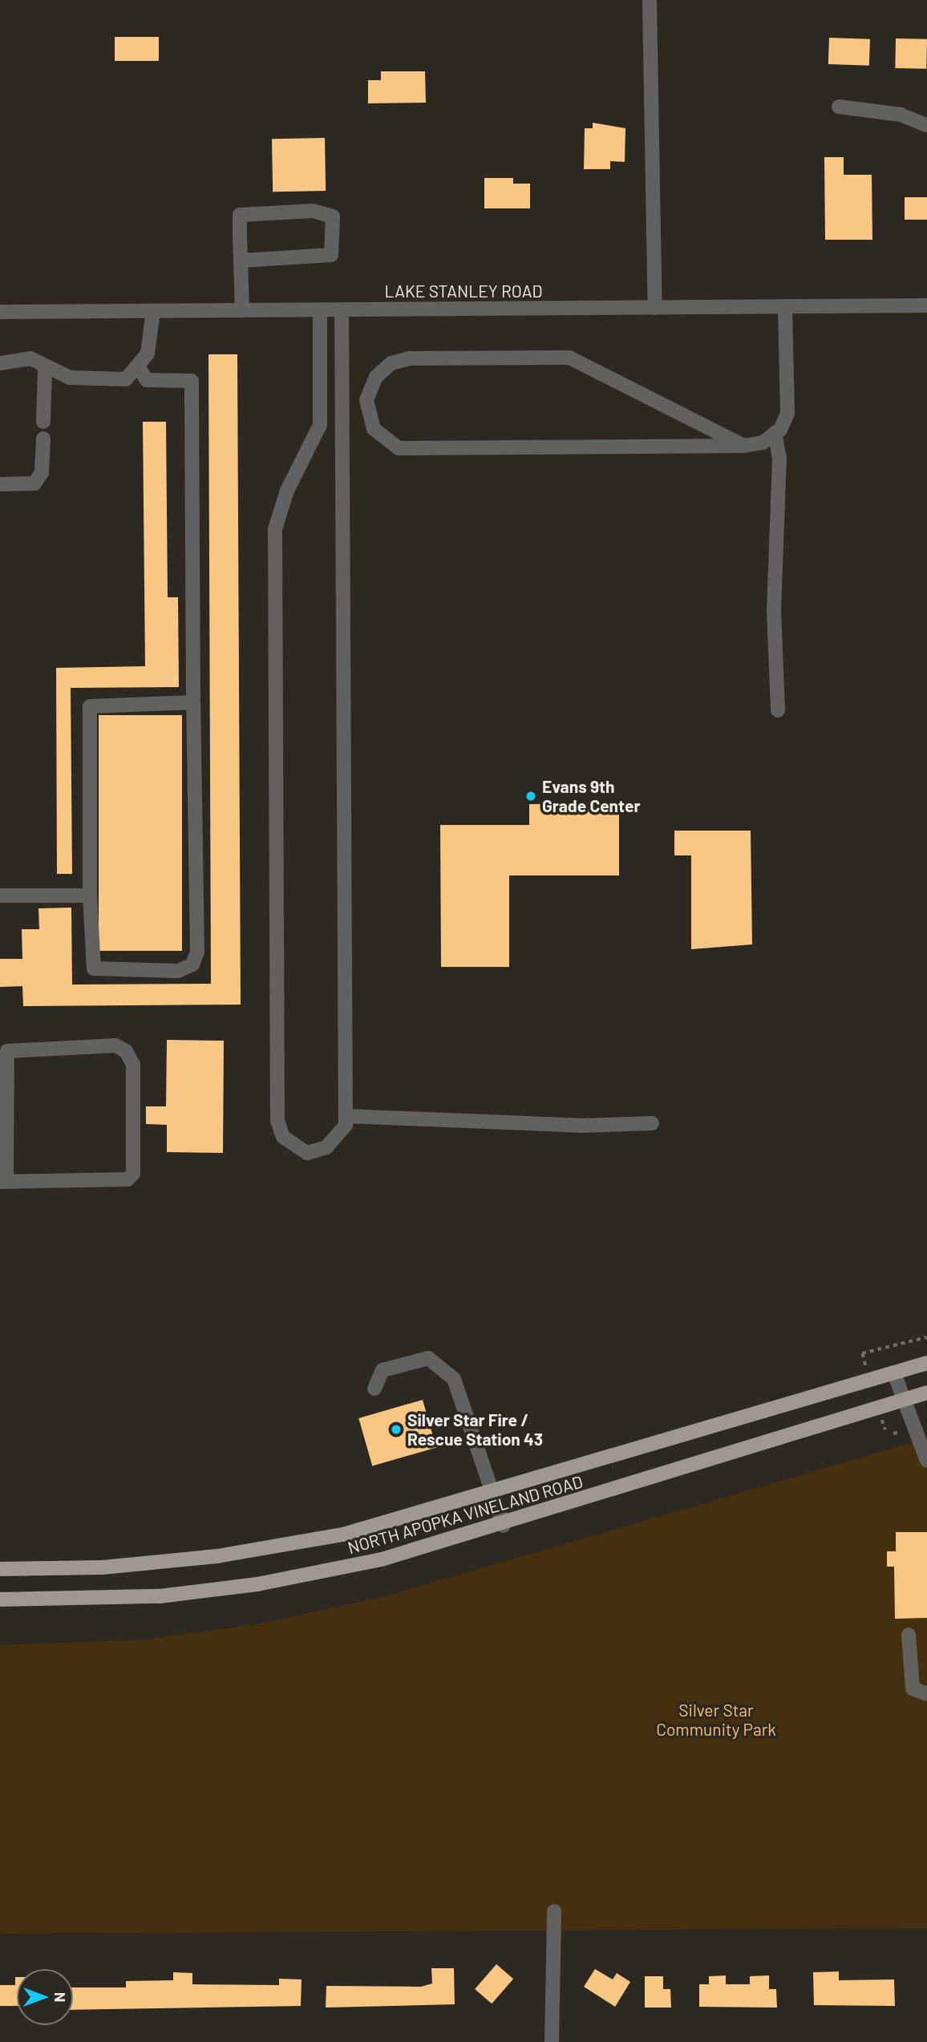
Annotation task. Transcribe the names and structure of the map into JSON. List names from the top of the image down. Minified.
{"streets":{"main road":["NORTH APOPKA VINELAND ROAD"],"street":["LAKE STANLEY ROAD"]},"parks":["Silver Star Community Park"],"places":["Evans 9th Grade Center","Silver Star Fire / Rescue Station 43"],"north":"right"}
